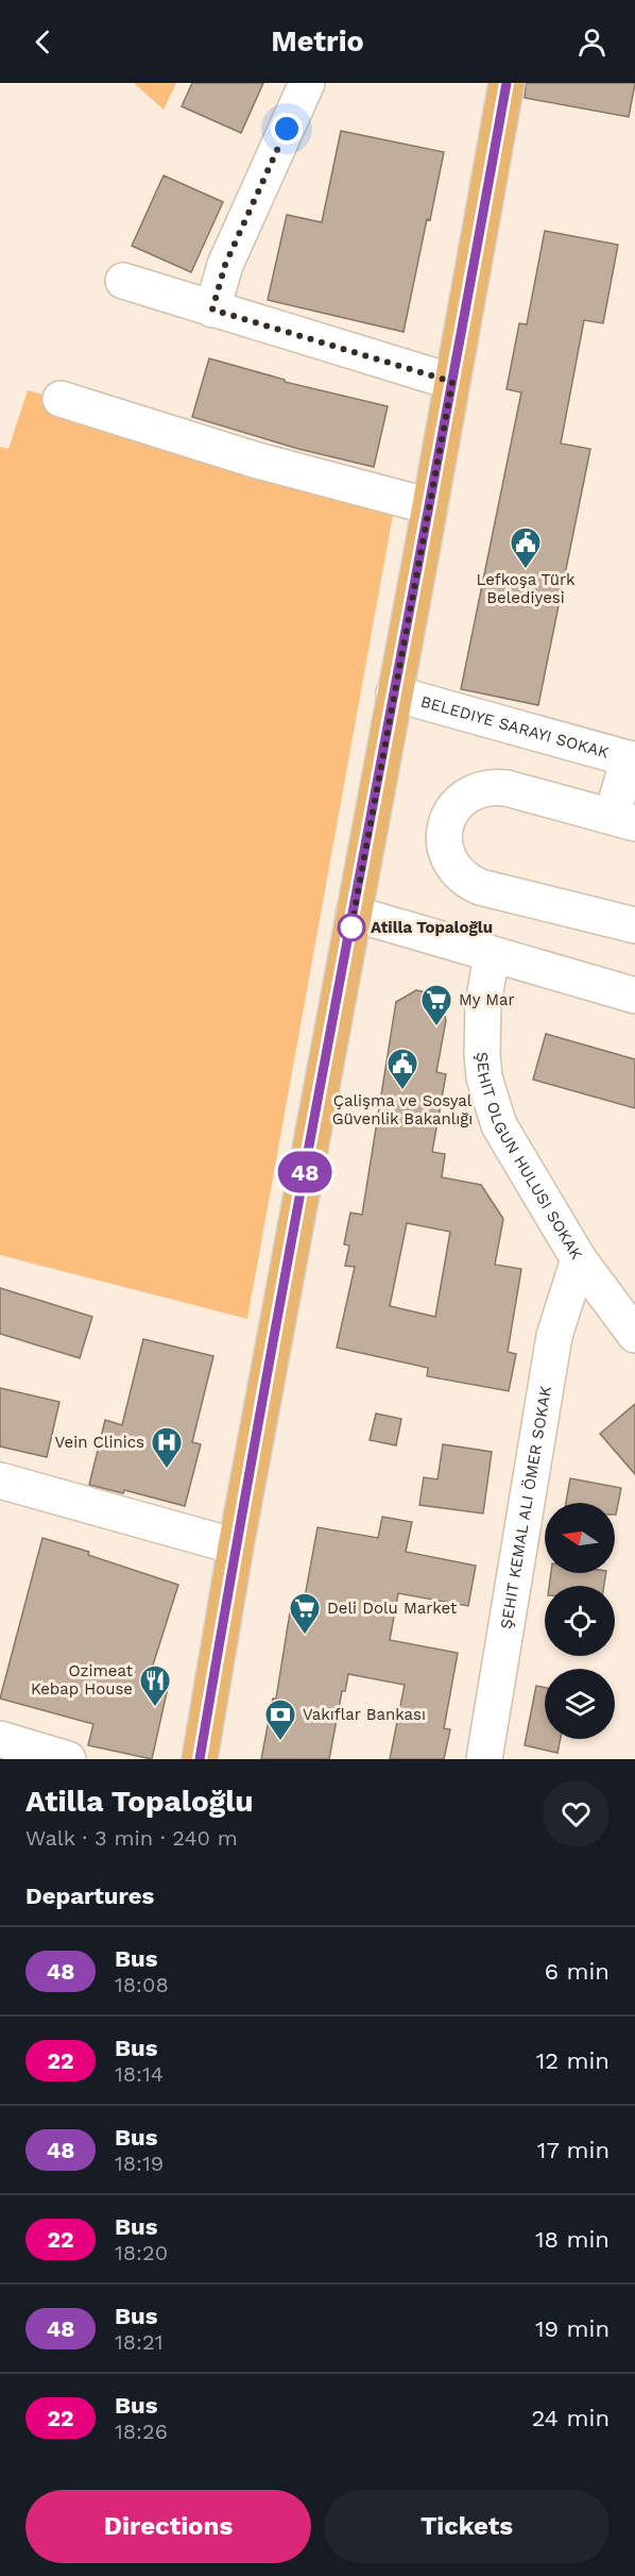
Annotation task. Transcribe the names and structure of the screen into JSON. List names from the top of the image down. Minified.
{"streets":{"street":["ŞEHIT OLGUN HULUSI SOKAK","ŞEHIT KEMAL ALI ÖMER SOKAK"]},"crossings":[["ŞEHIT OLGUN HULUSI SOKAK","ŞEHIT KEMAL ALI ÖMER SOKAK"]],"places":{"public building":["Lefkoşa Türk Belediyesi","Çalişma ve Sosyal Güvenlik Bakanlığı"],"other":["Atilla Topaloğlu"],"supermarket":["My Mar","Deli Dolu Market"],"hospital":["Vein Clinics"],"restaurant":["Ozimeat Kebap House"],"bank":["Vakıflar Bankası"]},"lines":["bus line 48"],"north":"left","page":{"header":"Metrio","on_map":"48","heading":[["Atilla Topaloğlu","Walk · 3 min · 240 m"],"Departures"],"list":[{"mark":"48","name":"Bus","note":"18:08","value":"6 min"},{"mark":"22","name":"Bus","note":"18:14","value":"12 min"},{"mark":"48","name":"Bus","note":"18:19","value":"17 min"},{"mark":"22","name":"Bus","note":"18:20","value":"18 min"},{"mark":"48","name":"Bus","note":"18:21","value":"19 min"},{"mark":"22","name":"Bus","note":"18:26","value":"24 min"}],"buttons":["Directions","Tickets"]}}
